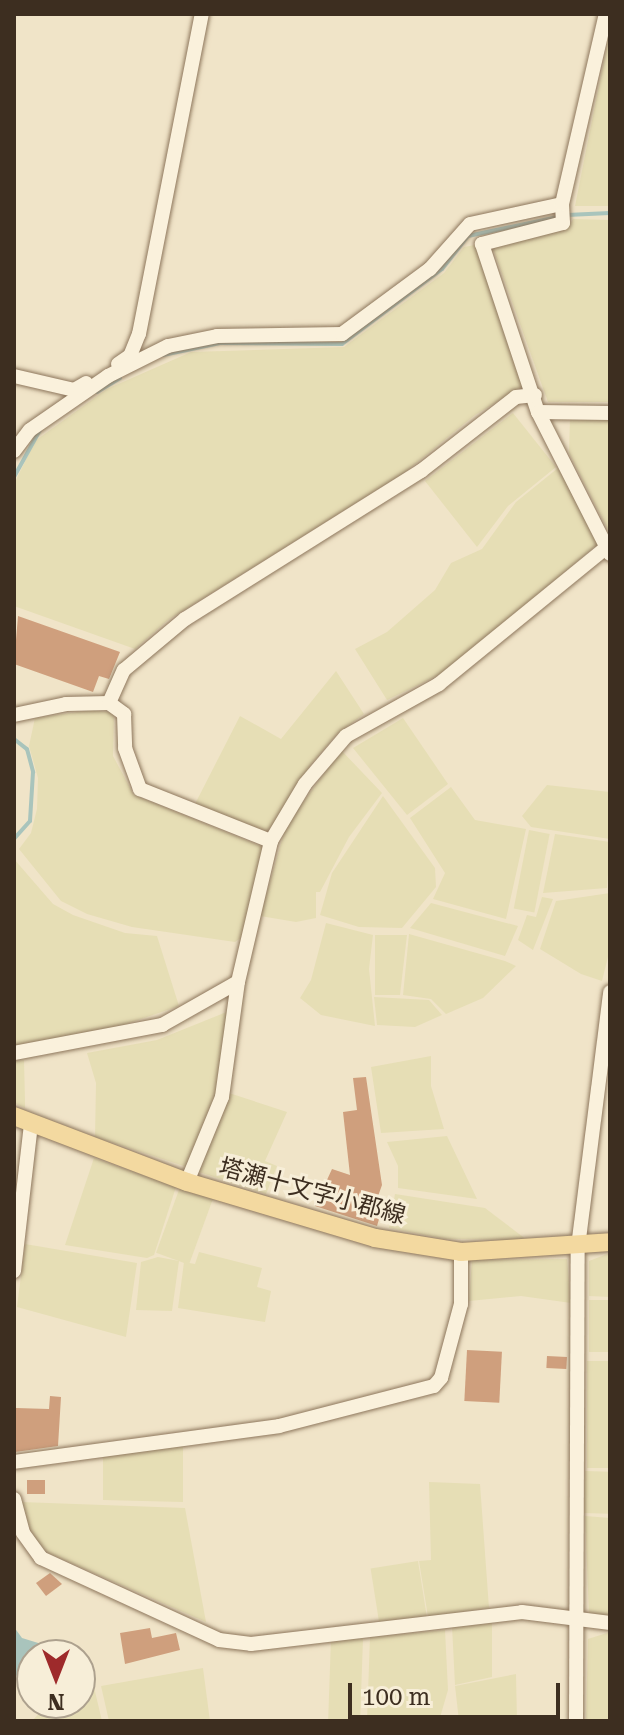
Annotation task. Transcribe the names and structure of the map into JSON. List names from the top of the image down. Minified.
{"streets":{"main road":["塔瀬十文字小郡線"]},"scale_bar":"100 m","north":"bottom"}
